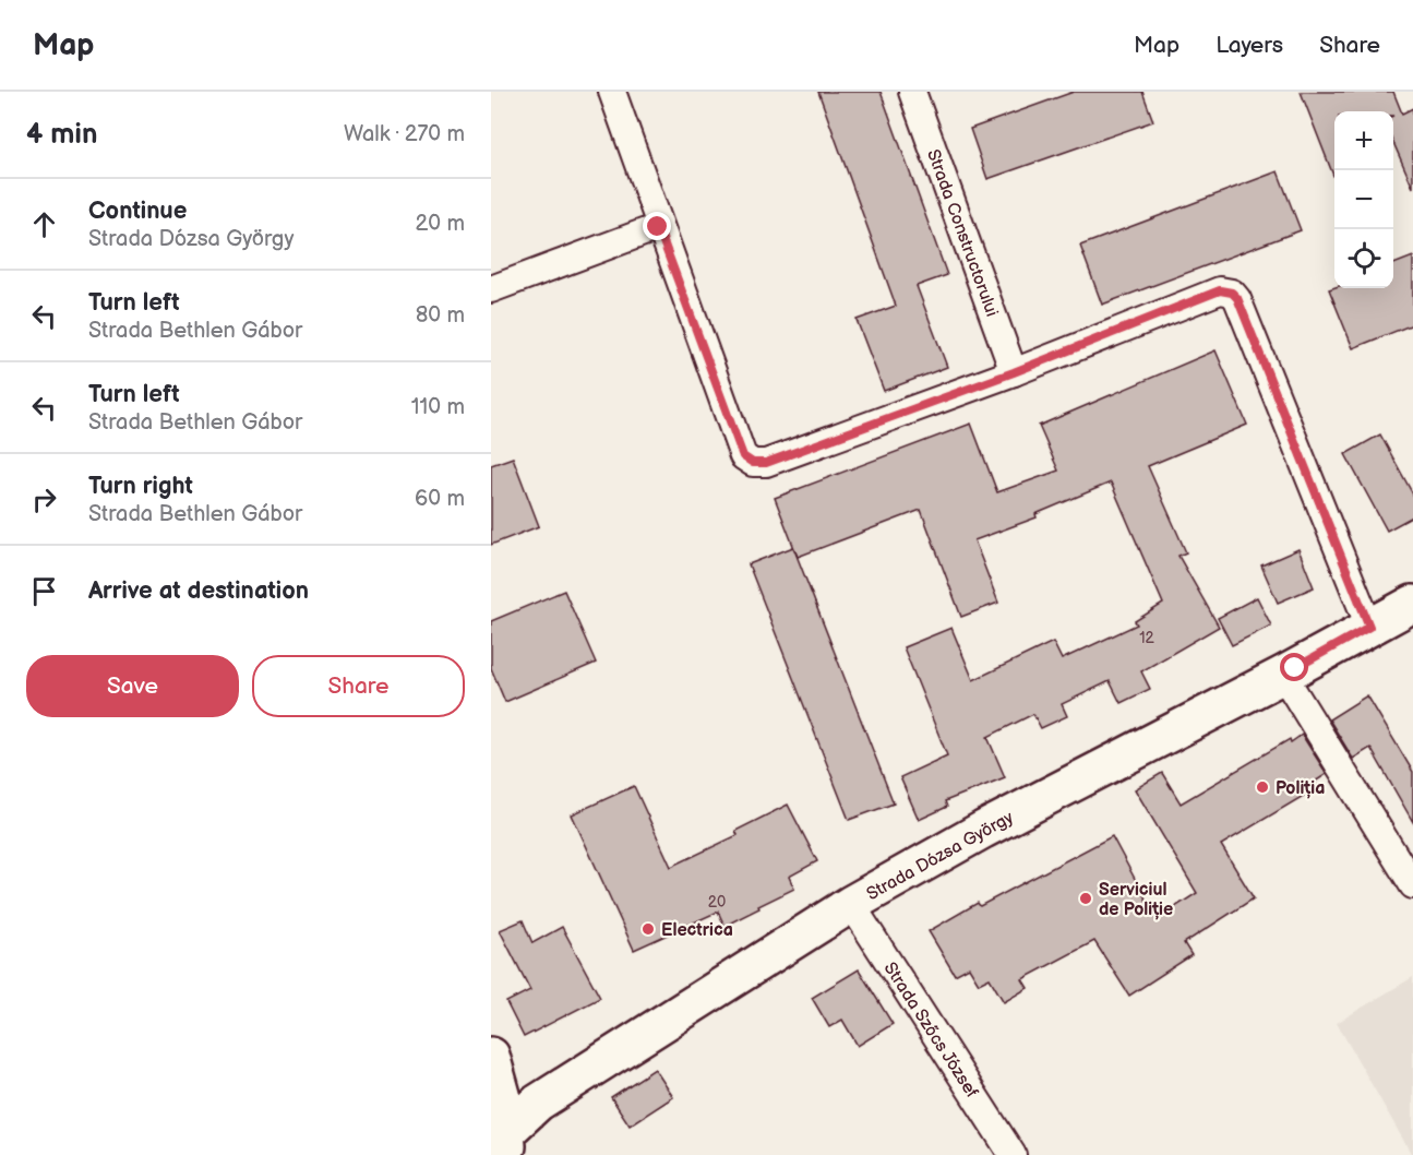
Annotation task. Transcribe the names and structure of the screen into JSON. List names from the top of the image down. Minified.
{"streets":{"main road":["Strada Dózsa György"],"street":["Strada Constructorului","Strada Szőcs József"]},"crossings":[["Strada Dózsa György","Strada Szőcs József"]],"places":["Poliția","Serviciul de Poliție","Electrica"],"house_numbers":["12","20"],"page":{"header":"Map","nav":["Map","Layers","Share"],"heading":["4 min","Walk · 270 m"],"map_buttons":["+","−"],"list":[["Continue","Strada Dózsa György","20 m"],["Turn left","Strada Bethlen Gábor","80 m"],["Turn left","Strada Bethlen Gábor","110 m"],["Turn right","Strada Bethlen Gábor","60 m"],"Arrive at destination"],"buttons":["Save","Share"]}}
